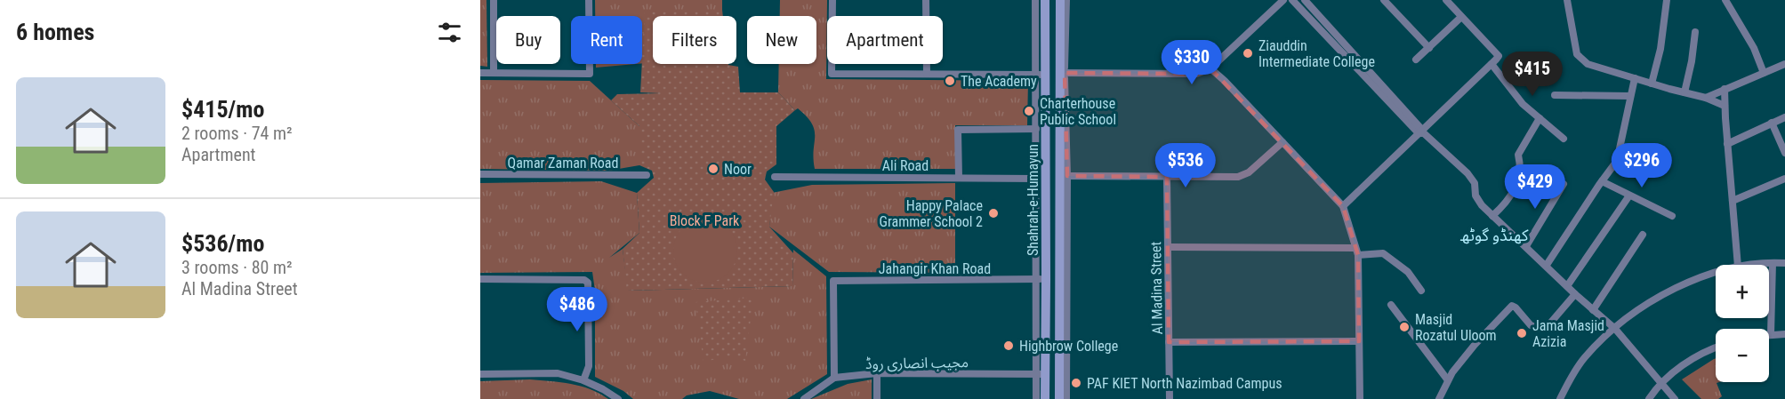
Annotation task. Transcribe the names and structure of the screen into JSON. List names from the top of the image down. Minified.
{"streets":{"main road":["Shahrah-e-Humayun"],"street":["Qamar Zaman Road","Ali Road","Jahangir Khan Road","Al Madina Street","مجیب انصاری روڈ"]},"crossings":[["Shahrah-e-Humayun","Jahangir Khan Road"],["Shahrah-e-Humayun","مجیب انصاری روڈ"],["Jahangir Khan Road","مجیب انصاری روڈ"]],"districts":["کھنڈو گوٹھ"],"parks":["Block F Park"],"places":["Ziauddin Intermediate College","The Academy","Charterhouse Public School","Noor","Happy Palace Grammer School 2","Masjid Rozatul Uloom","Jama Masjid Azizia","Highbrow College","PAF KIET North Nazimbad Campus"],"page":{"heading":"6 homes","chip":["Buy","Rent","Filters","New","Apartment"],"price":["$330","$415","$536","$296","$429","$486"],"list":[{"name":"$415/mo","note":"2 rooms · 74 m² · Apartment"},{"name":"$536/mo","note":"3 rooms · 80 m² · Al Madina Street"}],"map_buttons":["+","−"]}}
